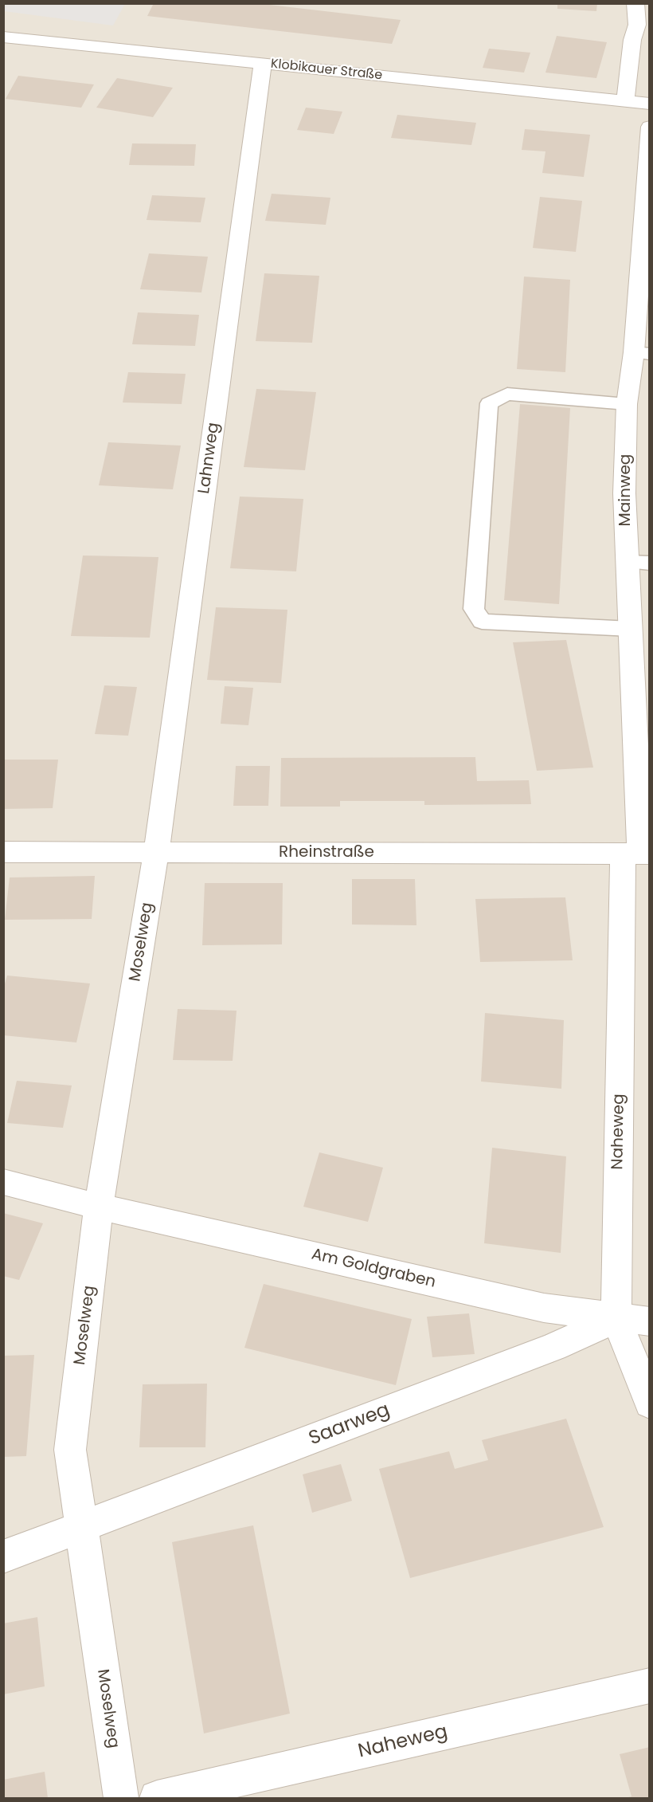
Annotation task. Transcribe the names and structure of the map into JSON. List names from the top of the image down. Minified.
{"streets":{"street":["Klobikauer Straße","Lahnweg","Mainweg","Rheinstraße","Moselweg","Naheweg","Am Goldgraben","Saarweg"]},"crossings":[["Klobikauer Straße","Lahnweg"],["Lahnweg","Rheinstraße"],["Lahnweg","Moselweg"],["Mainweg","Rheinstraße"],["Mainweg","Naheweg"],["Rheinstraße","Moselweg"],["Rheinstraße","Naheweg"],["Moselweg","Am Goldgraben"],["Moselweg","Saarweg"],["Naheweg","Am Goldgraben"],["Naheweg","Saarweg"],["Am Goldgraben","Saarweg"]]}
